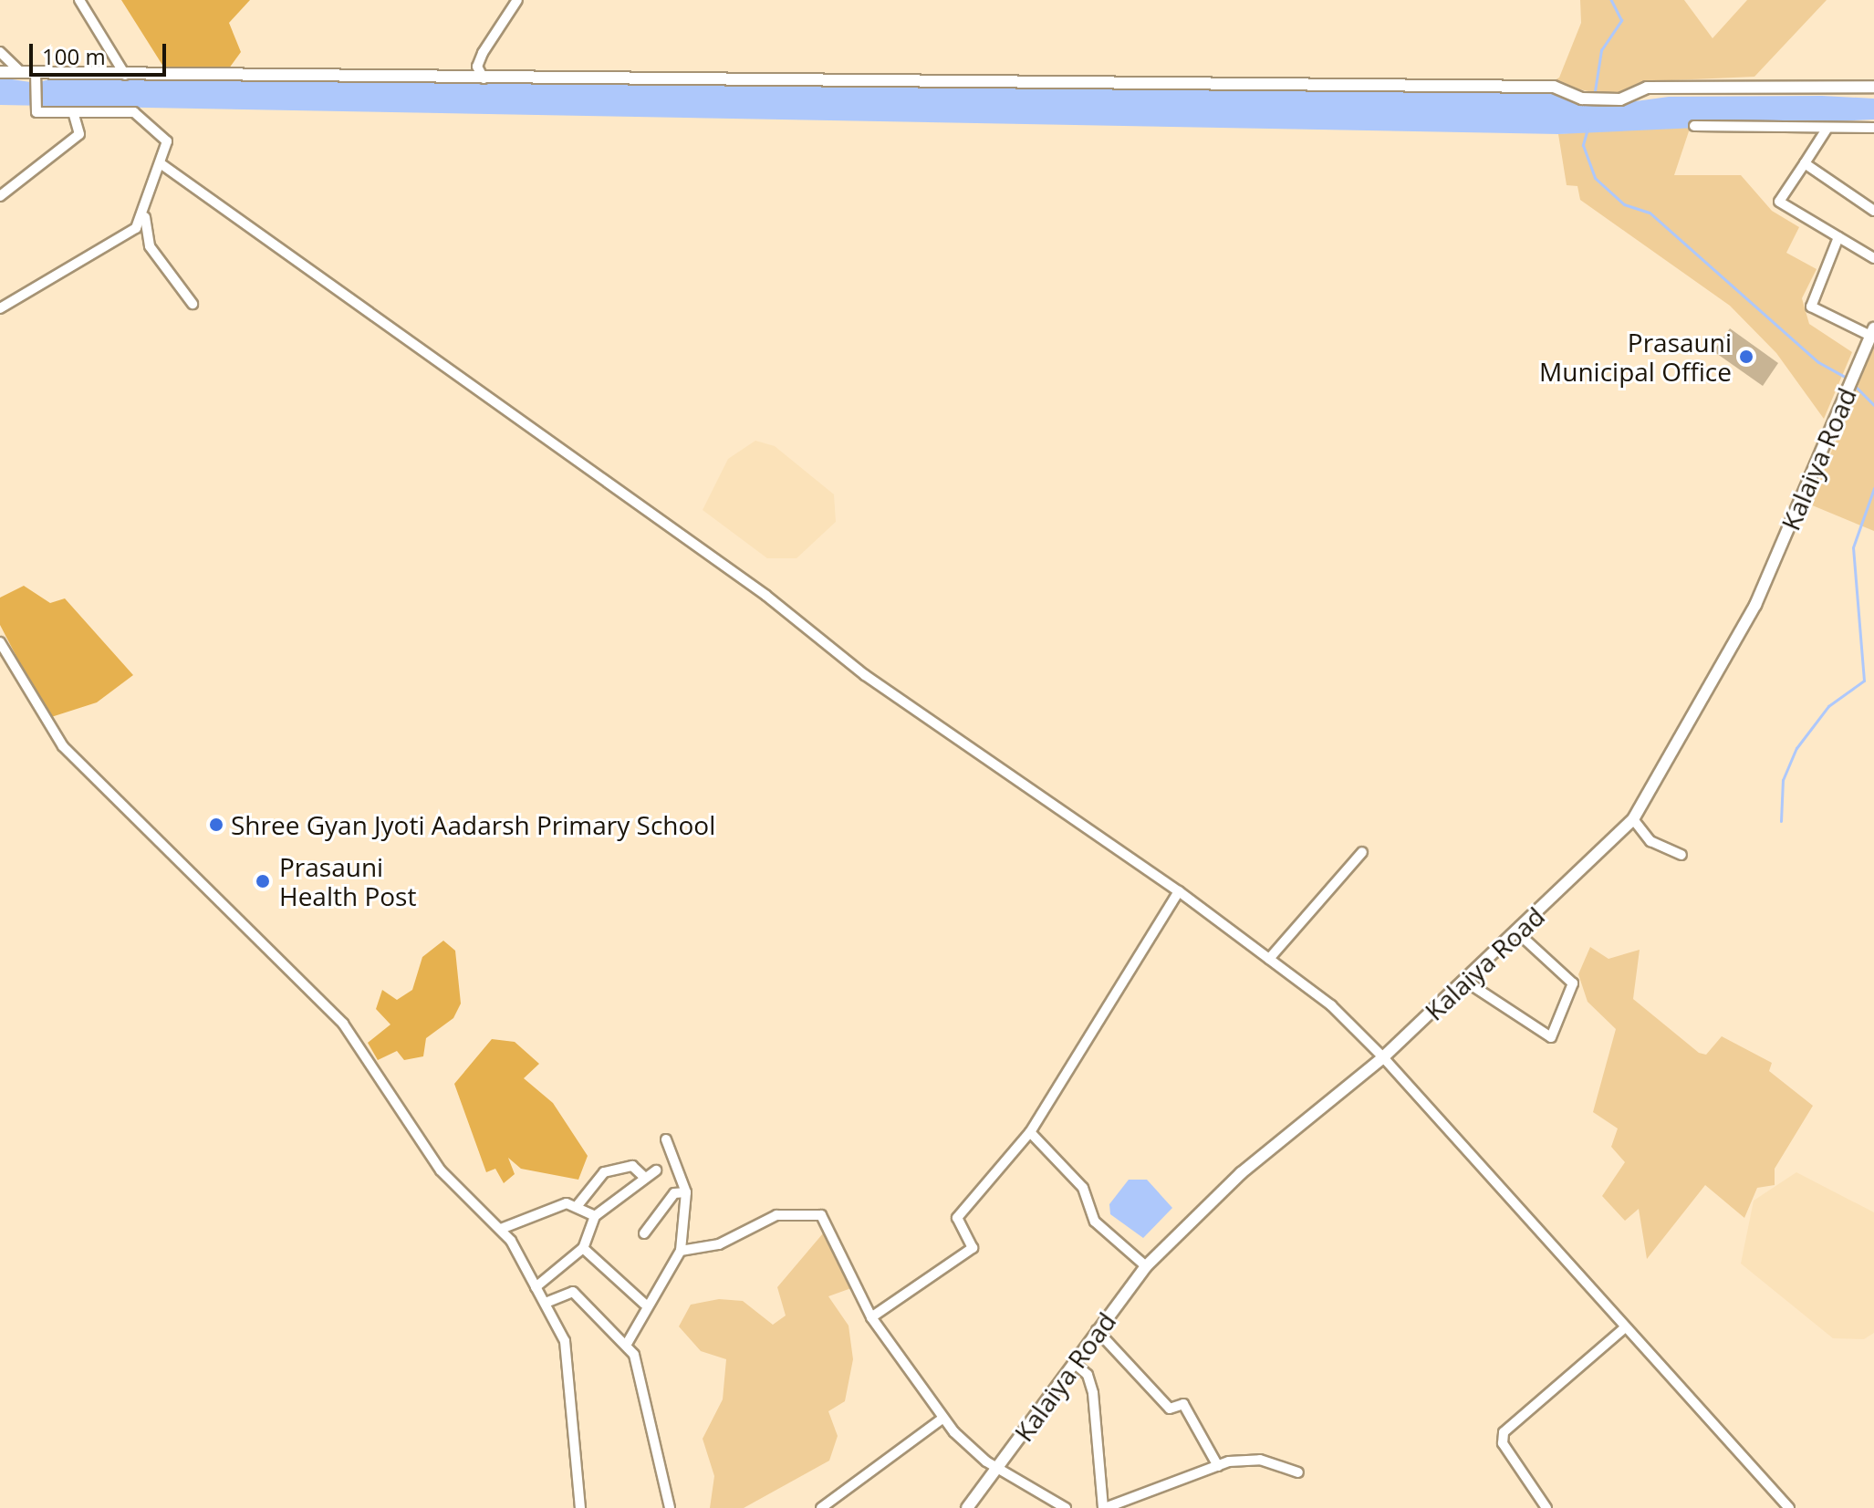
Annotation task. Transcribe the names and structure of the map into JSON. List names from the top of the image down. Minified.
{"streets":{"main road":["Kalaiya Road"]},"places":["Prasauni Municipal Office","Shree Gyan Jyoti Aadarsh Primary School","Prasauni Health Post"],"scale_bar":"100 m"}
